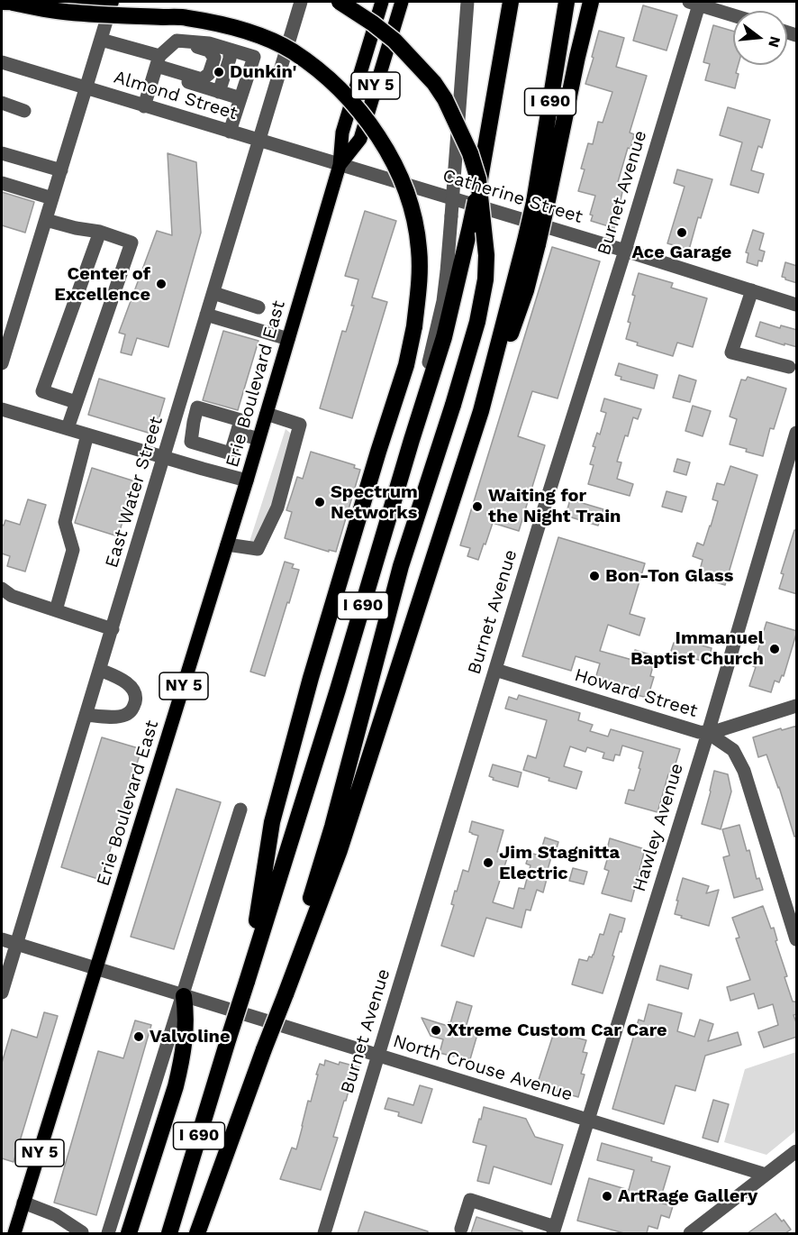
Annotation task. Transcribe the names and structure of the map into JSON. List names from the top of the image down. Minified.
{"streets":{"highway":["I 690"],"main road":["NY 5","Erie Boulevard East"],"street":["Almond Street","Burnet Avenue","Catherine Street","East Water Street","Howard Street","Hawley Avenue","North Crouse Avenue"]},"crossings":[["Almond Street","Catherine Street"],["Almond Street","Erie Boulevard East"],["Almond Street","East Water Street"],["Burnet Avenue","Catherine Street"],["Burnet Avenue","Howard Street"],["Burnet Avenue","North Crouse Avenue"],["Catherine Street","Erie Boulevard East"],["Erie Boulevard East","North Crouse Avenue"],["East Water Street","North Crouse Avenue"],["Howard Street","Hawley Avenue"],["Hawley Avenue","North Crouse Avenue"]],"places":["Dunkin'","Ace Garage","Center of Excellence","Spectrum Networks","Waiting for the Night Train","Bon-Ton Glass","Immanuel Baptist Church","Jim Stagnitta Electric","Xtreme Custom Car Care","Valvoline","ArtRage Gallery"],"north":"right"}
